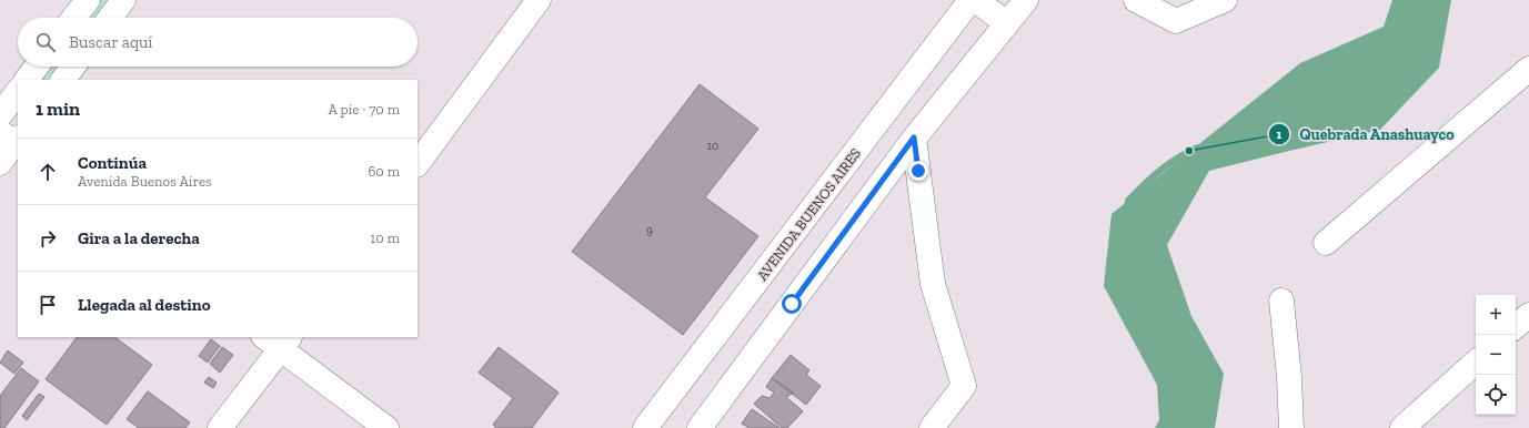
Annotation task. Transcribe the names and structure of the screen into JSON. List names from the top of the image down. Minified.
{"streets":{"street":["AVENIDA BUENOS AIRES"]},"places":["Quebrada Anashuayco"],"house_numbers":["10","9"],"page":{"search":"Buscar aquí","heading":["1 min","A pie · 70 m"],"list":[["Continúa","Avenida Buenos Aires","60 m"],["Gira a la derecha","10 m"],"Llegada al destino"],"map_buttons":["+","−"]}}
